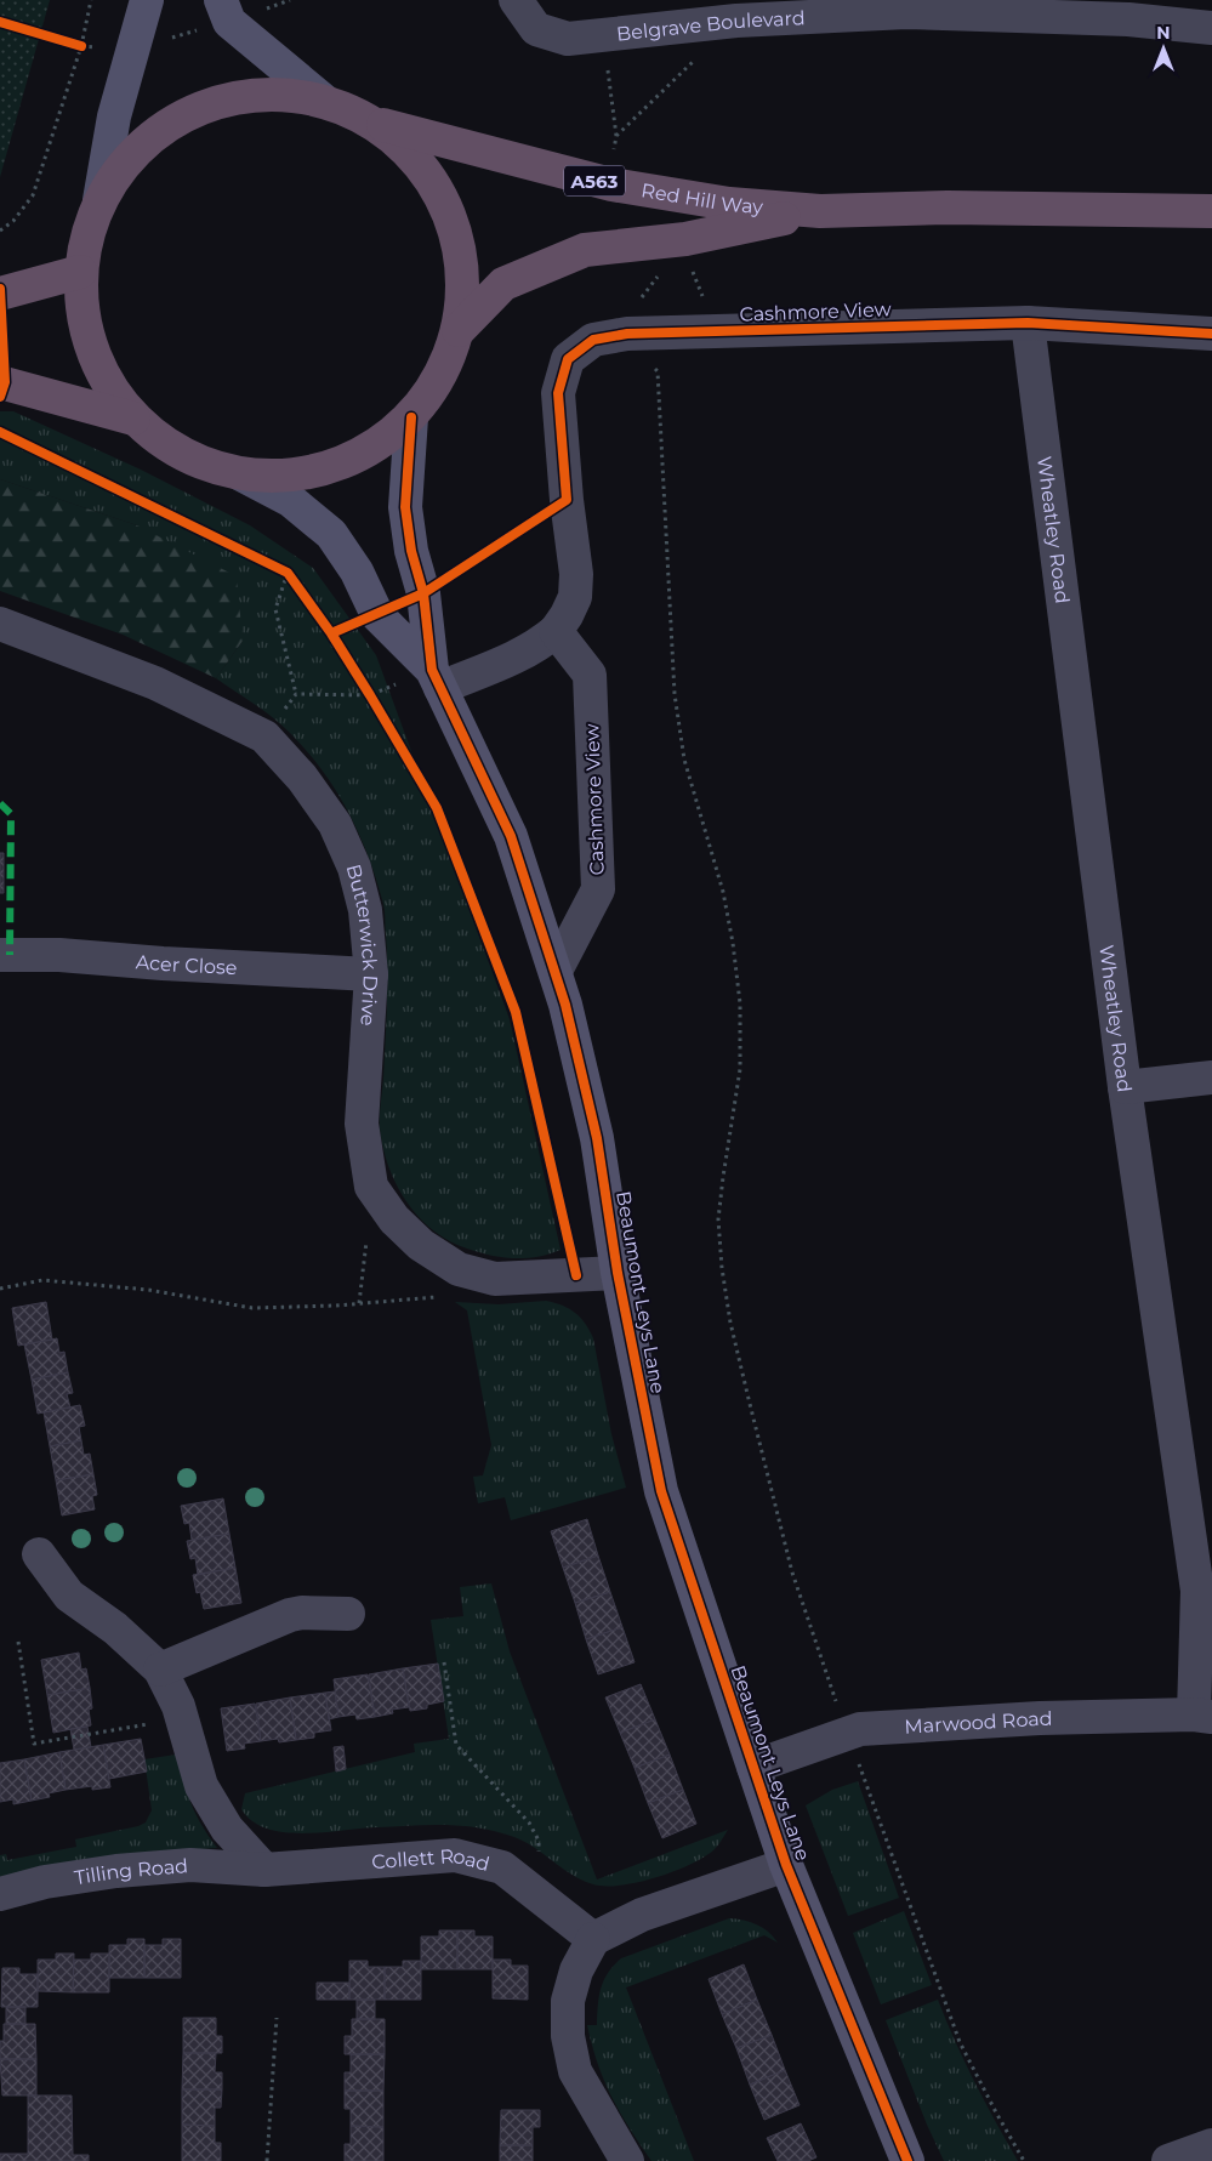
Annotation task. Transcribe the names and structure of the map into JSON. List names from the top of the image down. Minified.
{"streets":{"highway":["A563","Red Hill Way"],"street":["Belgrave Boulevard","Cashmore View","Wheatley Road","Butterwick Drive","Acer Close","Beaumont Leys Lane","Marwood Road","Collett Road","Tilling Road"]},"crossings":[["Cashmore View","Wheatley Road"],["Cashmore View","Beaumont Leys Lane"],["Wheatley Road","Marwood Road"],["Butterwick Drive","Acer Close"],["Butterwick Drive","Beaumont Leys Lane"],["Beaumont Leys Lane","Marwood Road"],["Collett Road","Tilling Road"]],"north":"top"}
